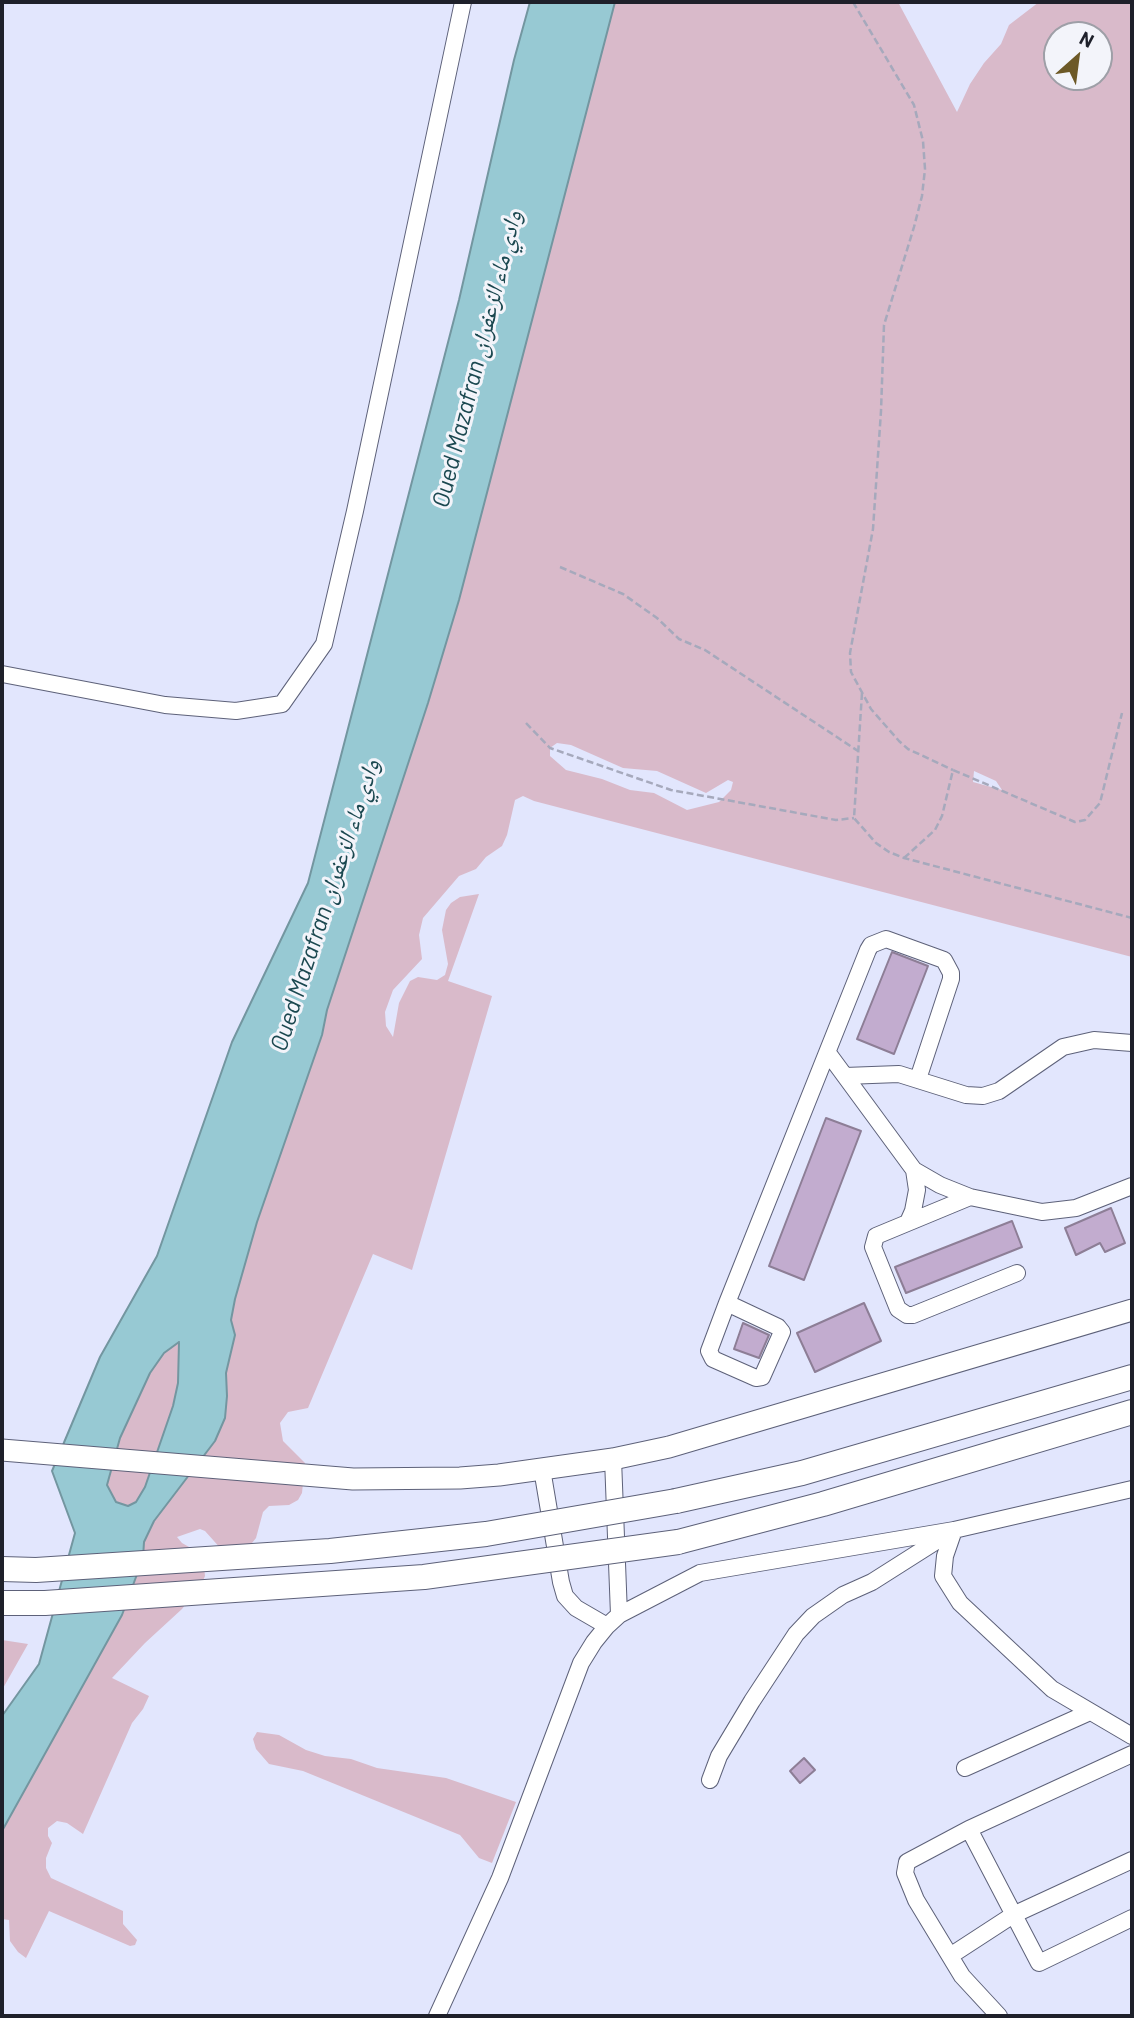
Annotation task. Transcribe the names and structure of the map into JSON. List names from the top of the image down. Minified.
{"water":["Oued Mazafran وادي ماء الزعفران"],"north":"top right"}
